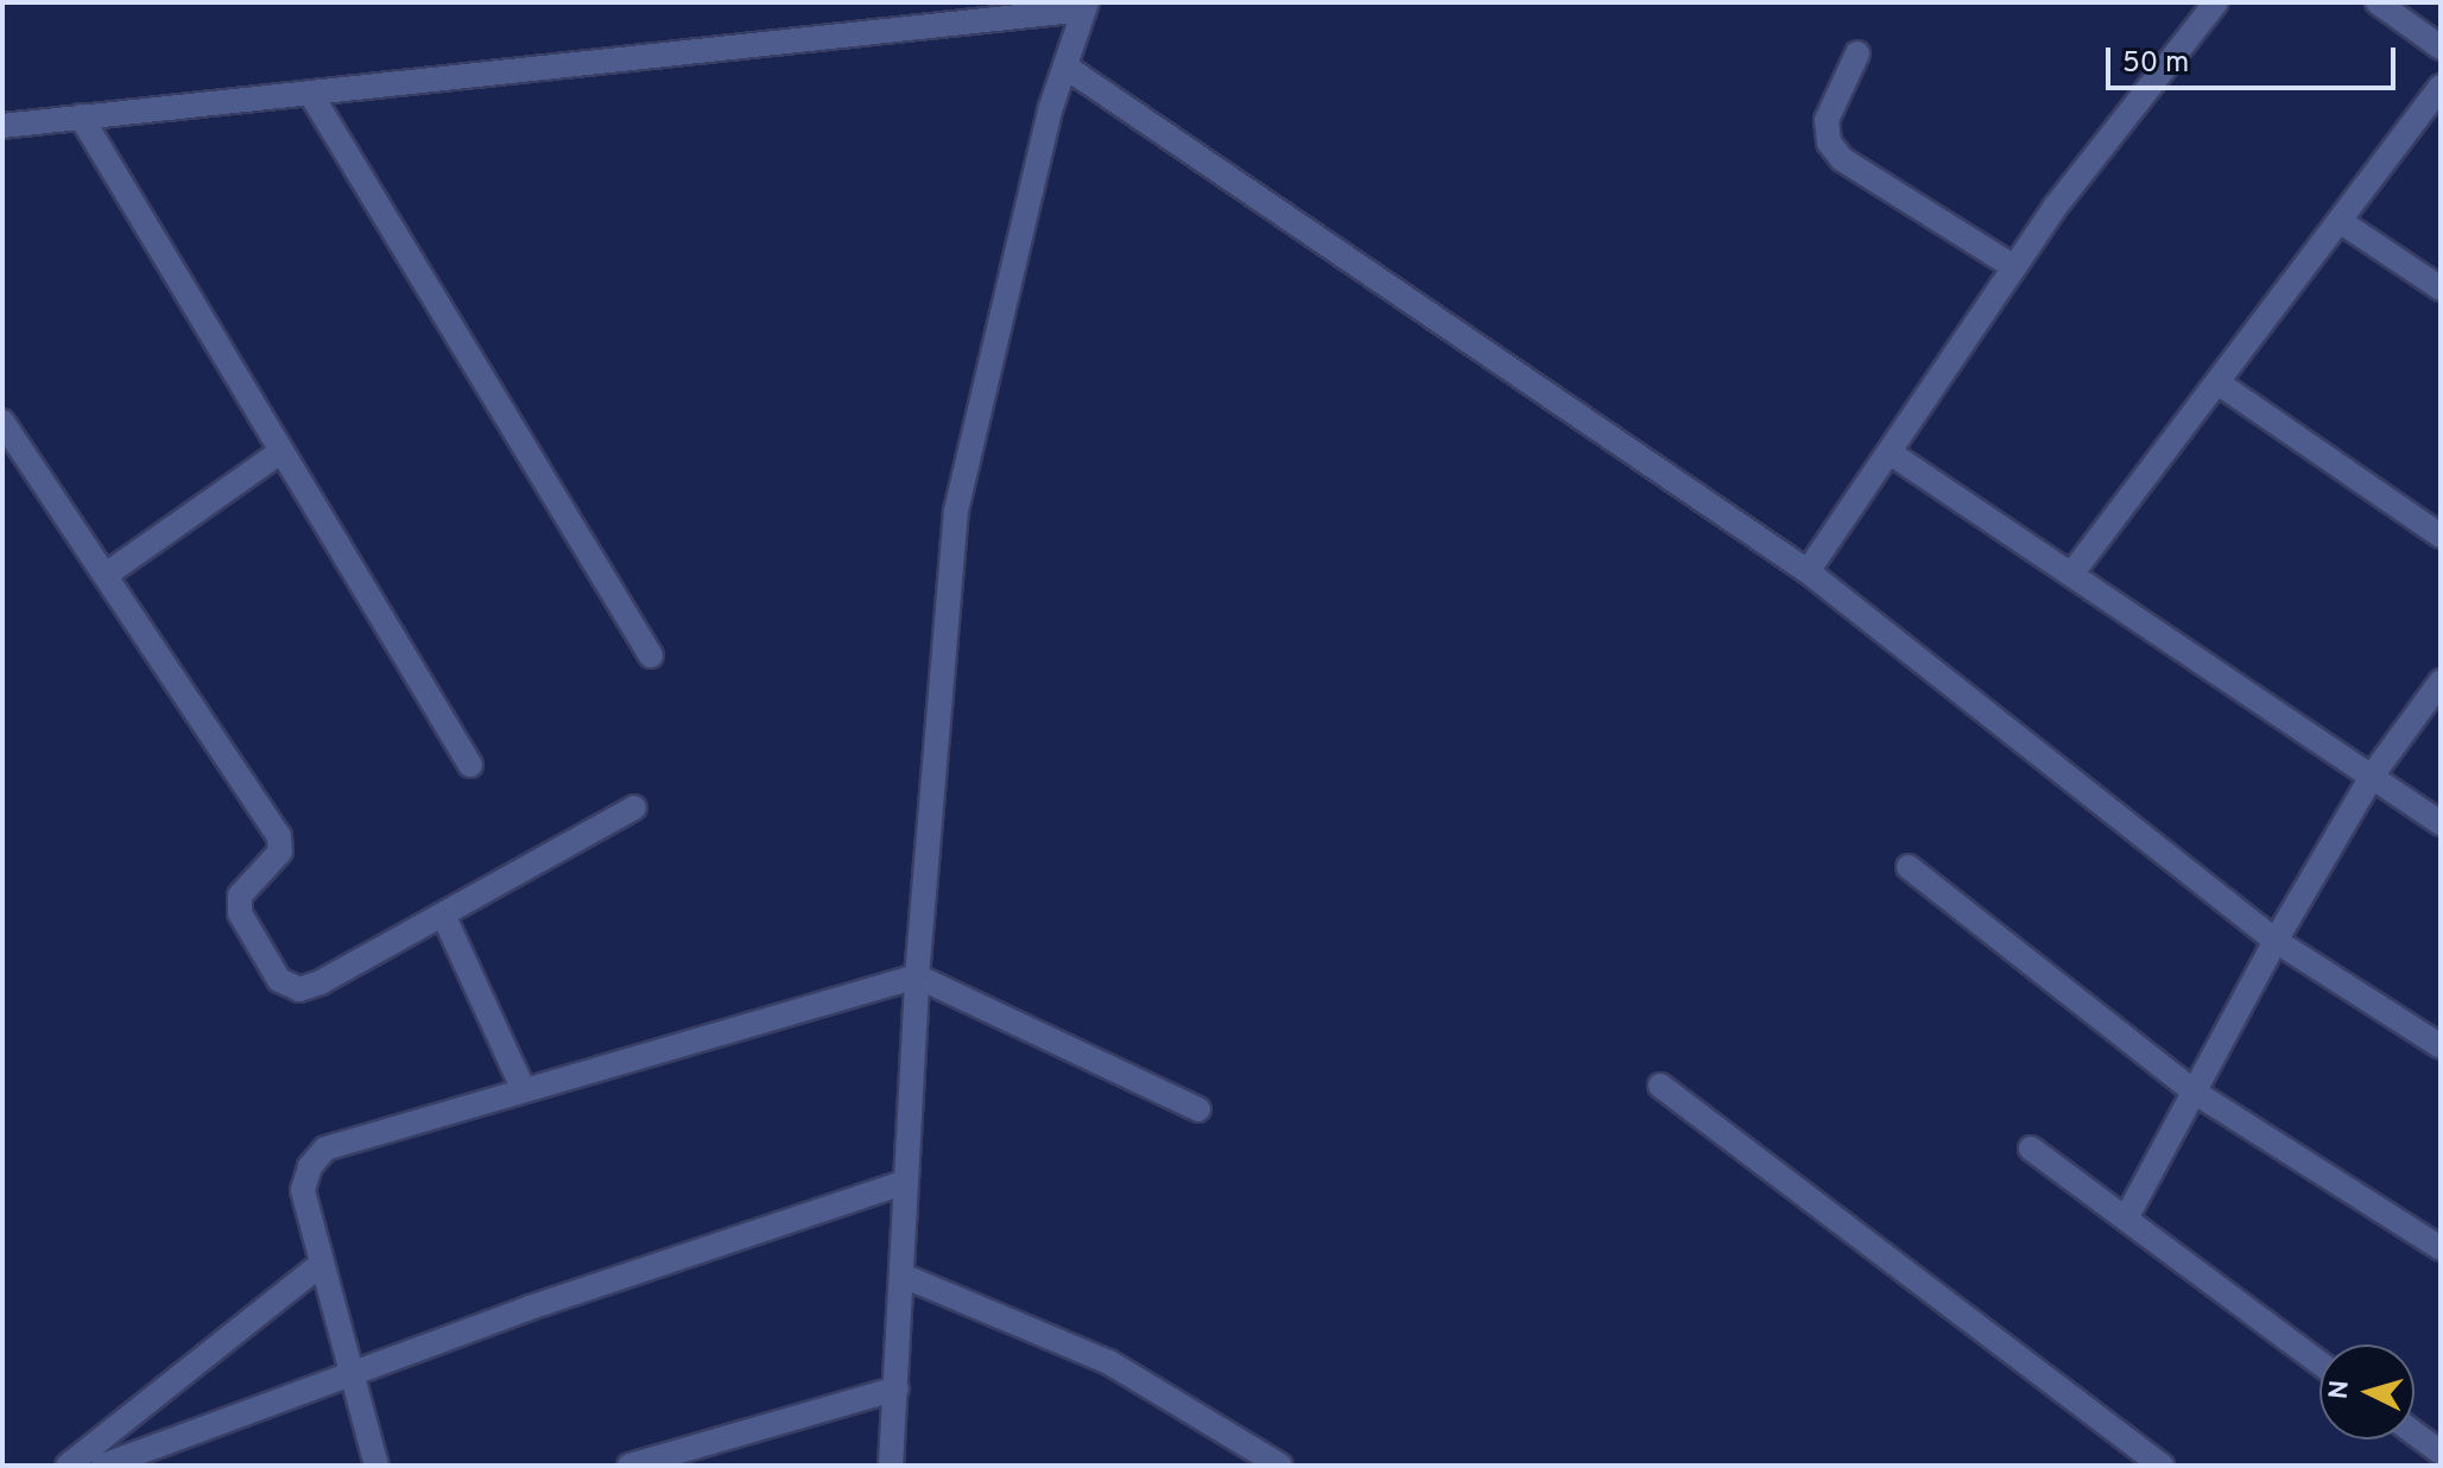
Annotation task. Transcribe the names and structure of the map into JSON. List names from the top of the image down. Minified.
{"scale_bar":"50 m","north":"left"}
